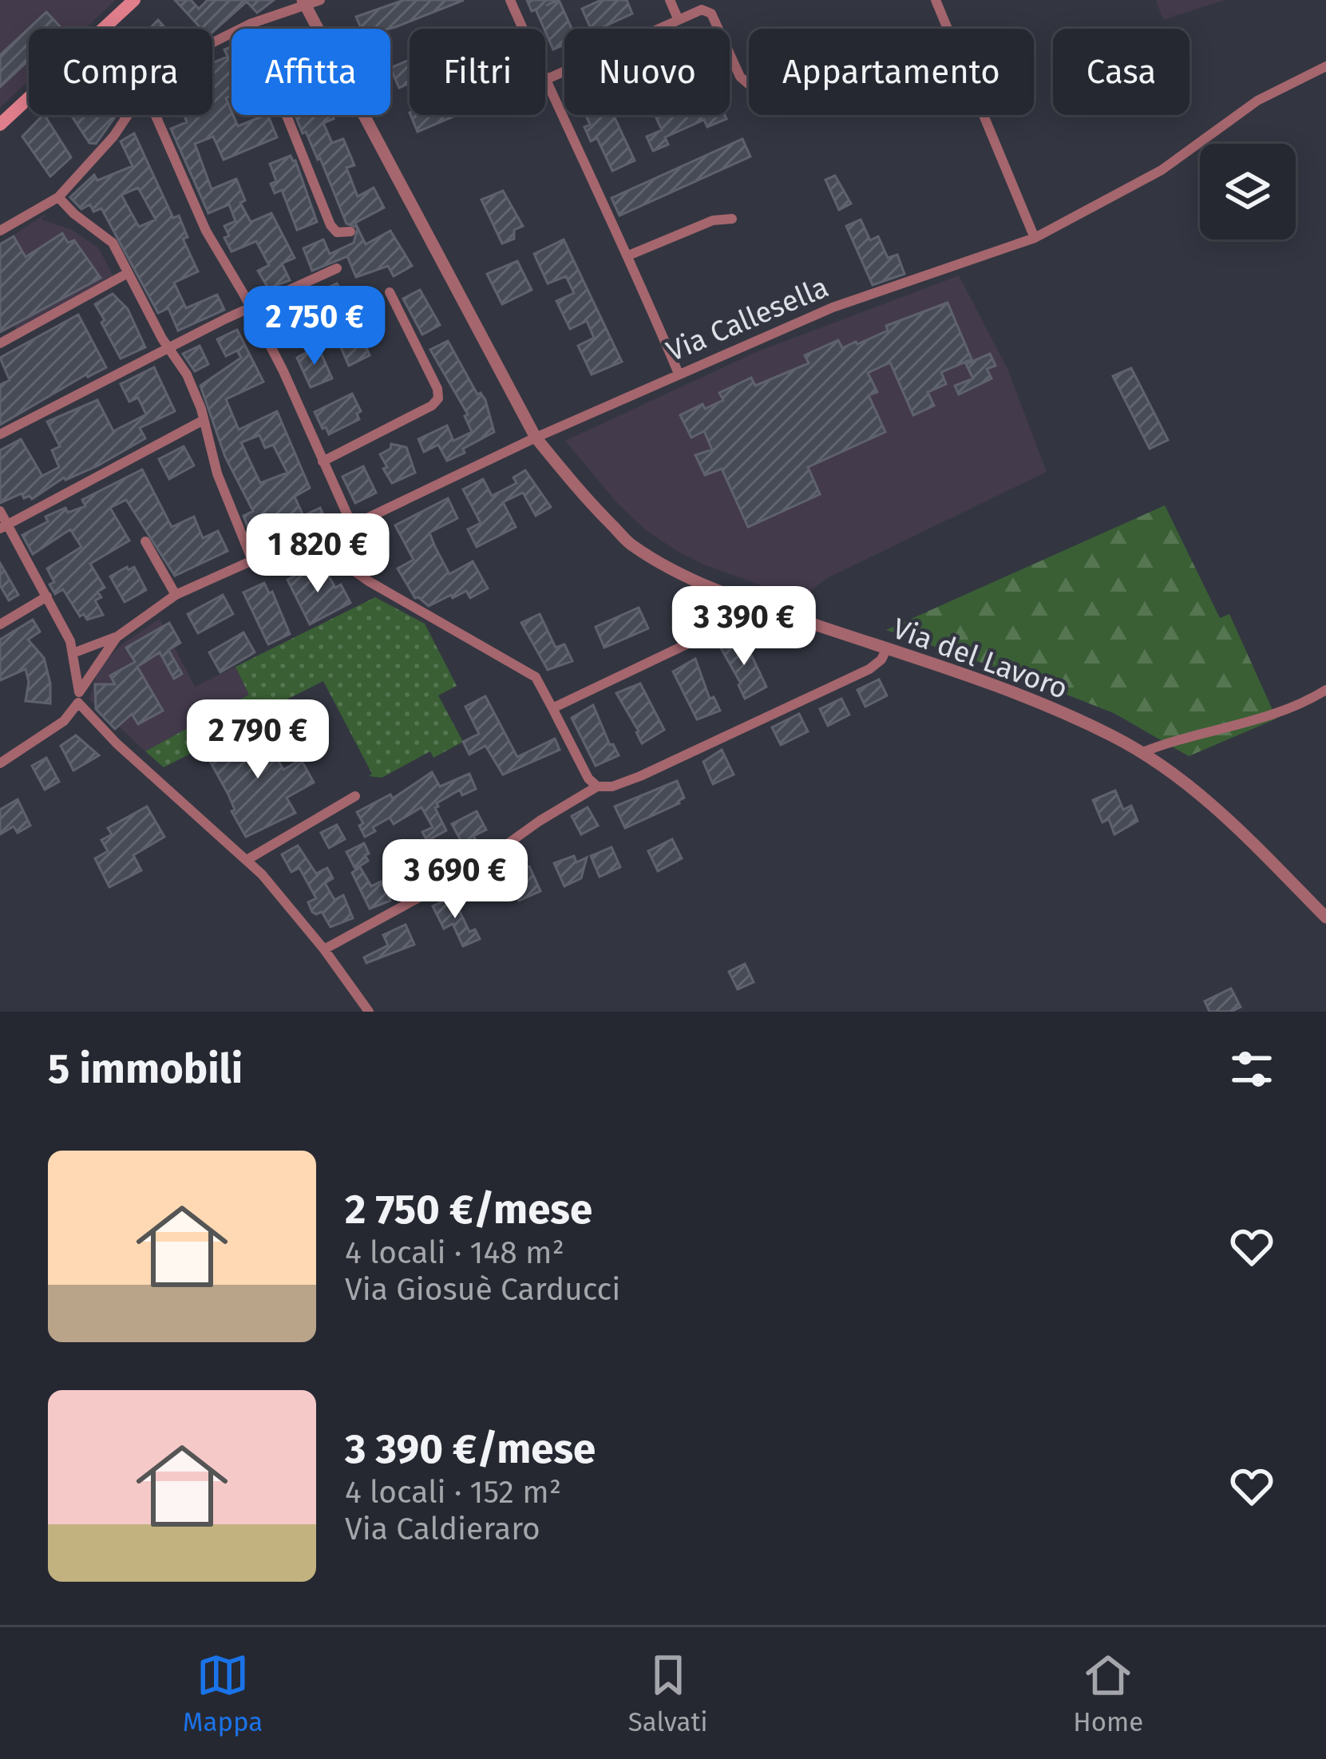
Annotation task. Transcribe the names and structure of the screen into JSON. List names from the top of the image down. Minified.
{"streets":{"street":["Via Callesella","Via del Lavoro"]},"crossings":[["Via Callesella","Via del Lavoro"]],"page":{"chip":["Compra","Affitta","Filtri","Nuovo","Appartamento","Casa"],"price":["2 750 €","1 820 €","3 390 €","2 790 €","3 690 €"],"heading":"5 immobili","list":[{"name":"2 750 €/mese","note":"4 locali · 148 m² · Via Giosuè Carducci"},{"name":"3 390 €/mese","note":"4 locali · 152 m² · Via Caldieraro"}],"tabs":["Mappa","Salvati","Home"]}}
